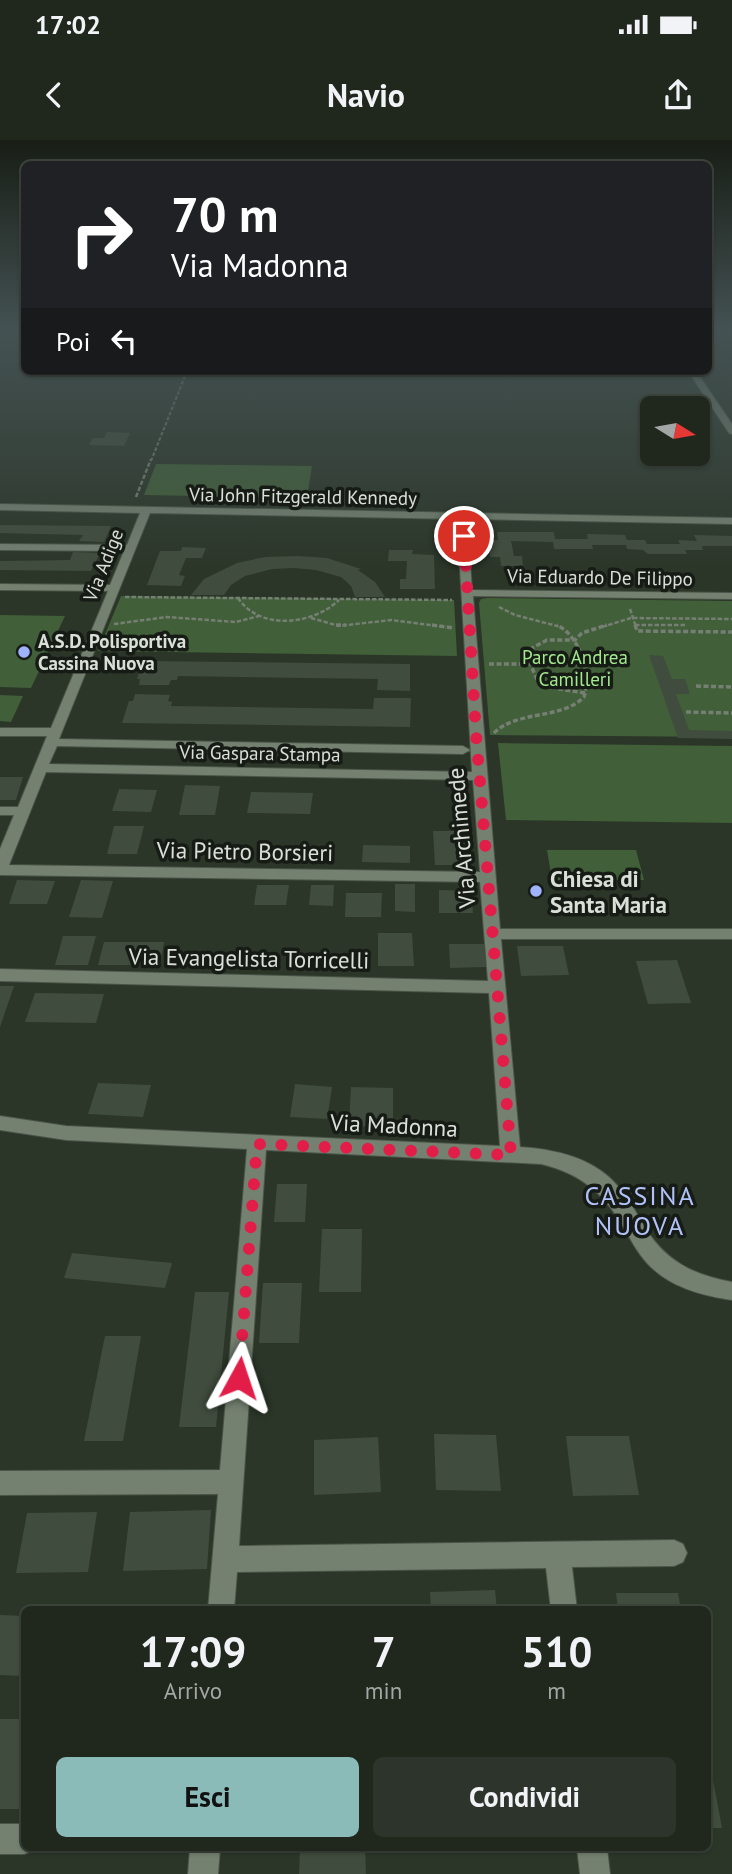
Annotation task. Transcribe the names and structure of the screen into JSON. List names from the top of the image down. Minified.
{"streets":{"street":["Via John Fitzgerald Kennedy","Via Adige","Via Eduardo De Filippo","Via Gaspara Stampa","Via Archimede","Via Pietro Borsieri","Via Evangelista Torricelli","Via Madonna"]},"crossings":[["Via John Fitzgerald Kennedy","Via Adige"],["Via John Fitzgerald Kennedy","Via Archimede"],["Via Adige","Via Gaspara Stampa"],["Via Adige","Via Pietro Borsieri"],["Via Eduardo De Filippo","Via Archimede"],["Via Gaspara Stampa","Via Archimede"],["Via Archimede","Via Pietro Borsieri"],["Via Archimede","Via Evangelista Torricelli"],["Via Archimede","Via Madonna"]],"districts":["CASSINA NUOVA"],"parks":["Parco Andrea Camilleri"],"places":["A.S.D. Polisportiva Cassina Nuova","Chiesa di Santa Maria"],"north":"right","page":{"status":"17:02","header":"Navio","turn":["70 m","Via Madonna"],"then":"Poi","eta":["17:09","Arrivo","7","min","510","m"],"buttons":["Esci","Condividi"]}}
